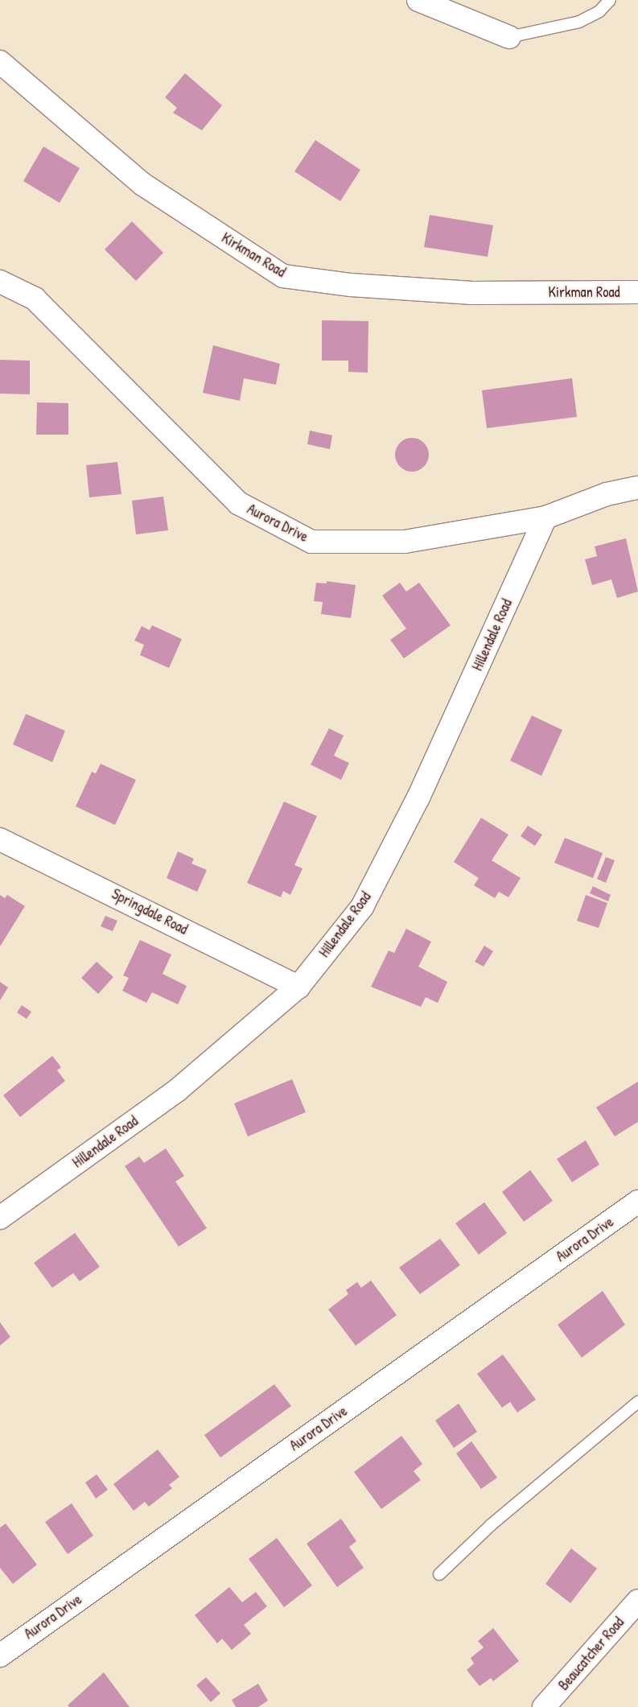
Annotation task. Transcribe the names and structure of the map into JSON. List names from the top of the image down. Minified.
{"streets":{"street":["Kirkman Road","Aurora Drive","Hillendale Road","Springdale Road","Beaucatcher Road"]},"crossings":[["Aurora Drive","Hillendale Road"],["Hillendale Road","Springdale Road"]]}
